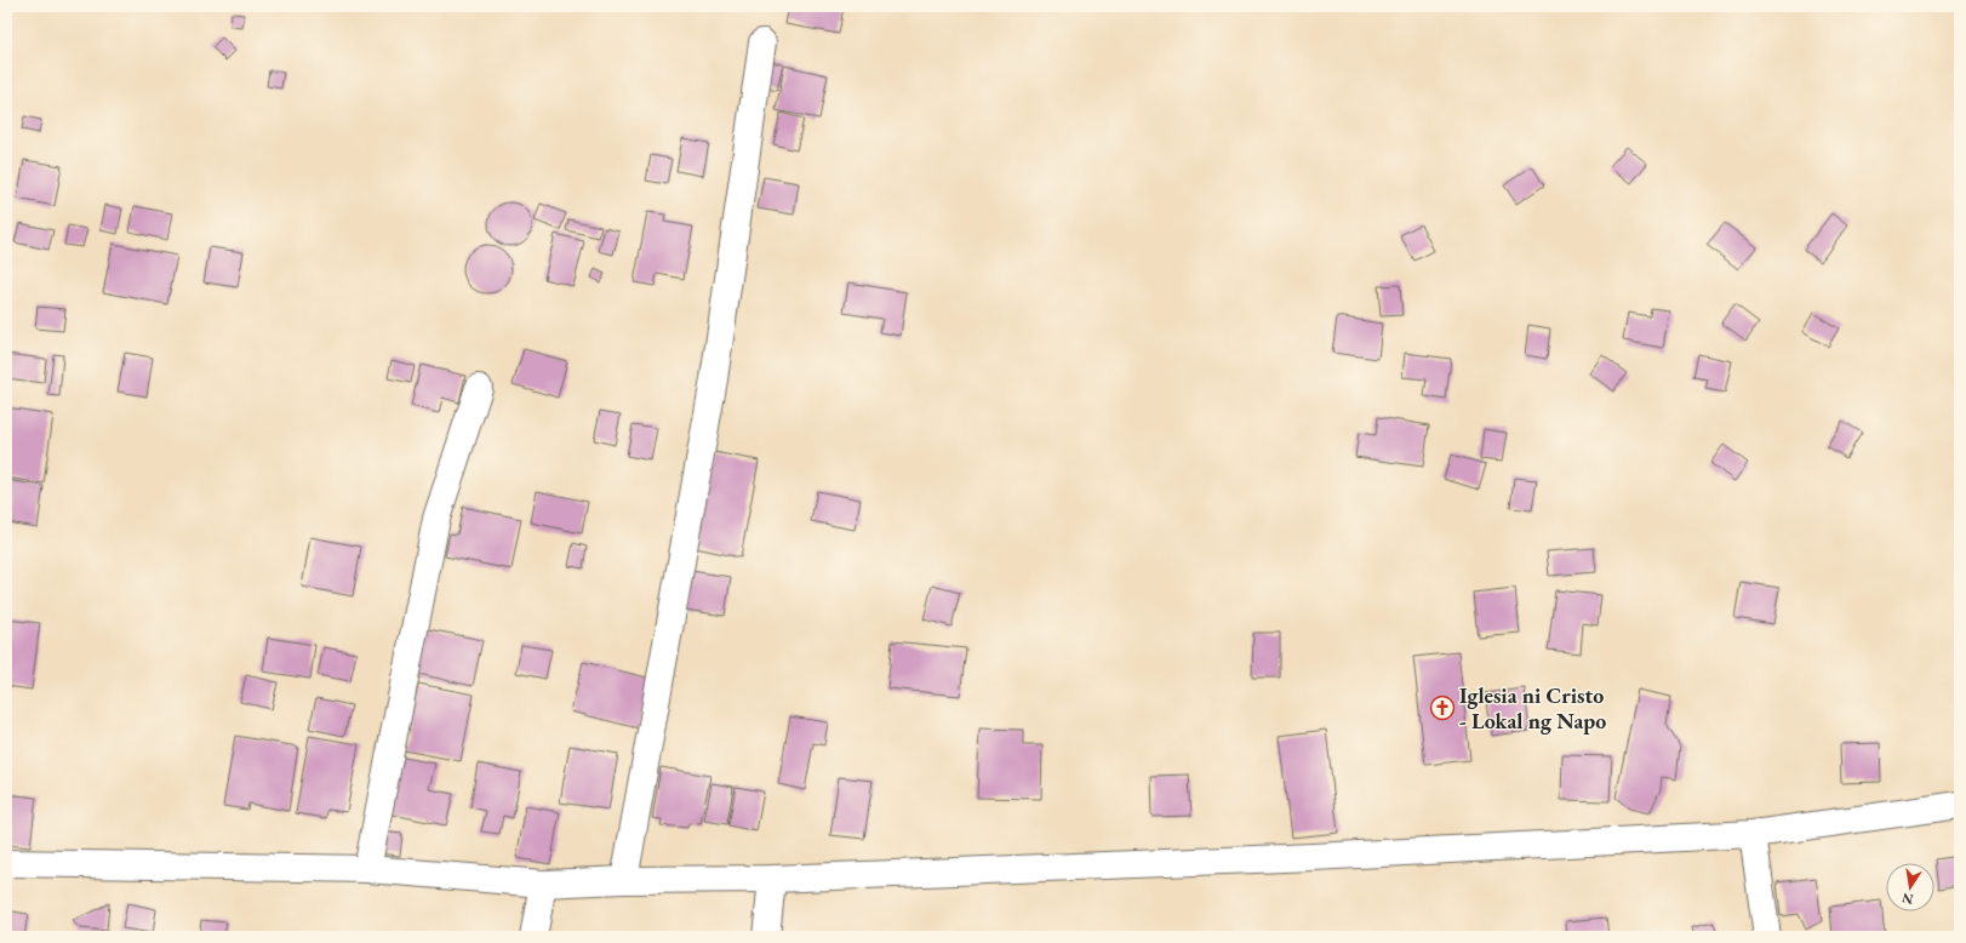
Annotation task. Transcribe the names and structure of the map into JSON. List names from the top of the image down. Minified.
{"places":{"church":["Iglesia ni Cristo - Lokal ng Napo"]},"north":"bottom"}
